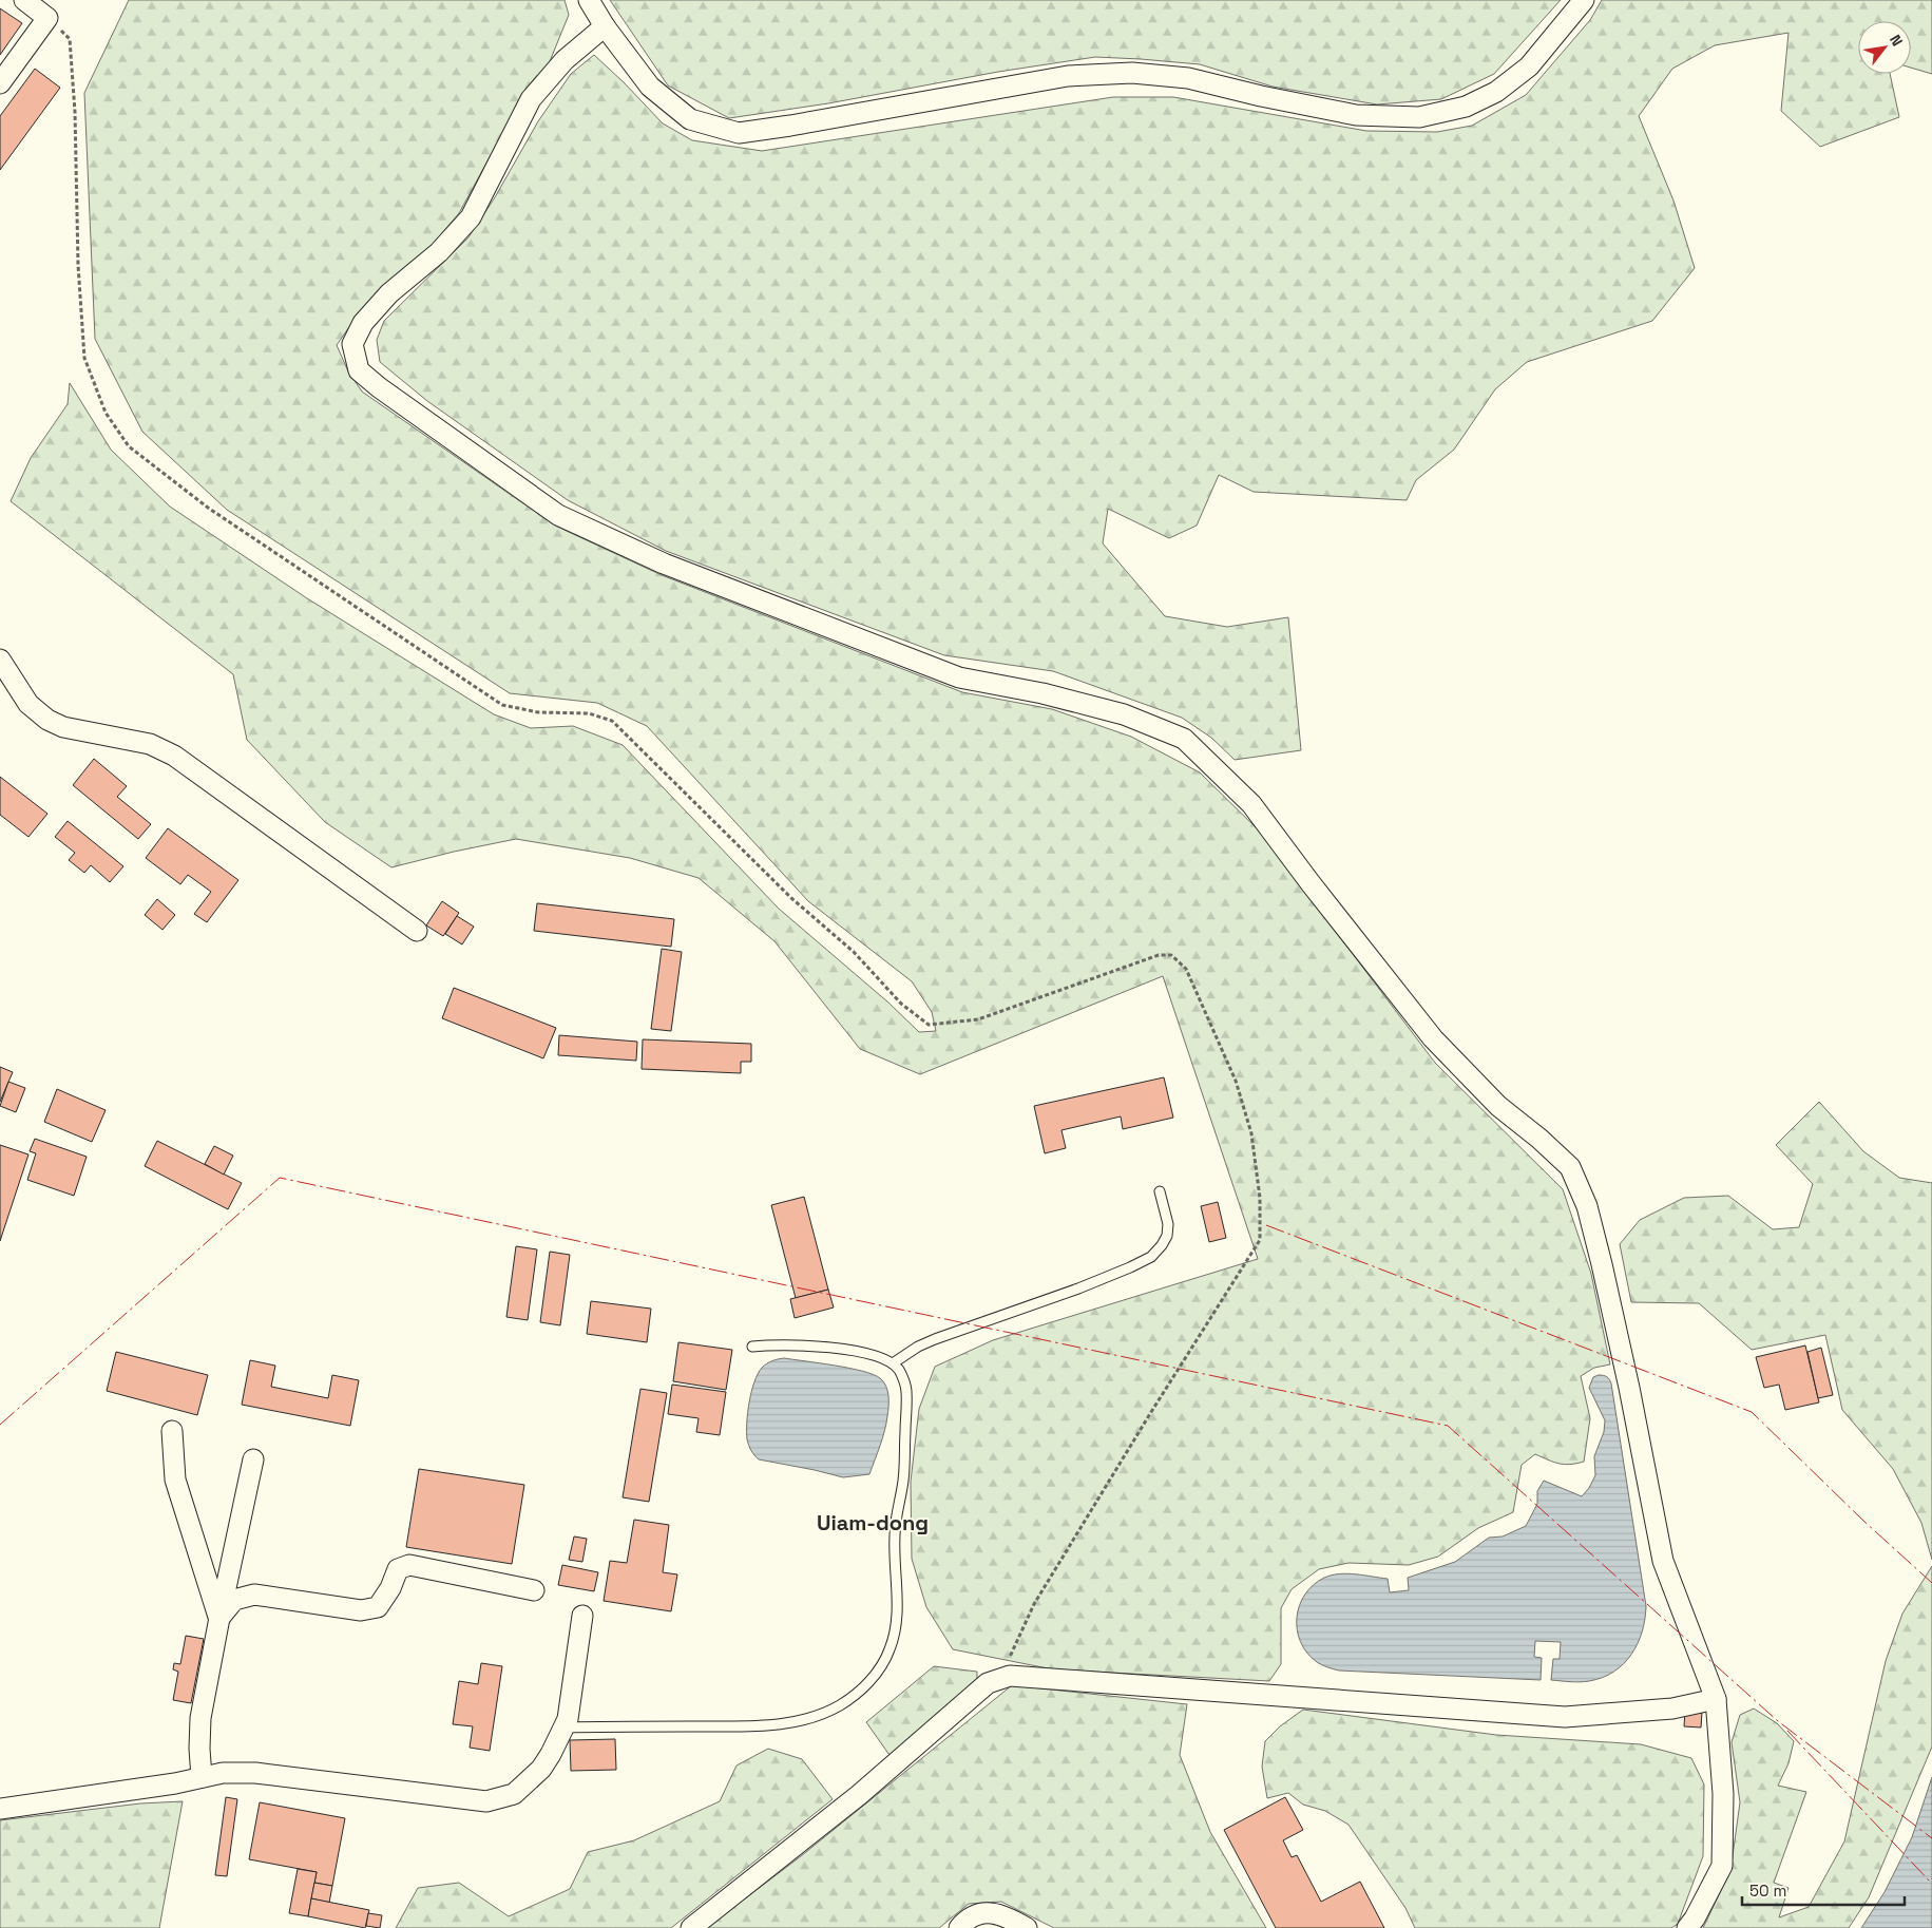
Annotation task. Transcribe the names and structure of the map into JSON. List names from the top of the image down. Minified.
{"districts":["Uiam-dong"],"scale_bar":"50 m","north":"top right"}
